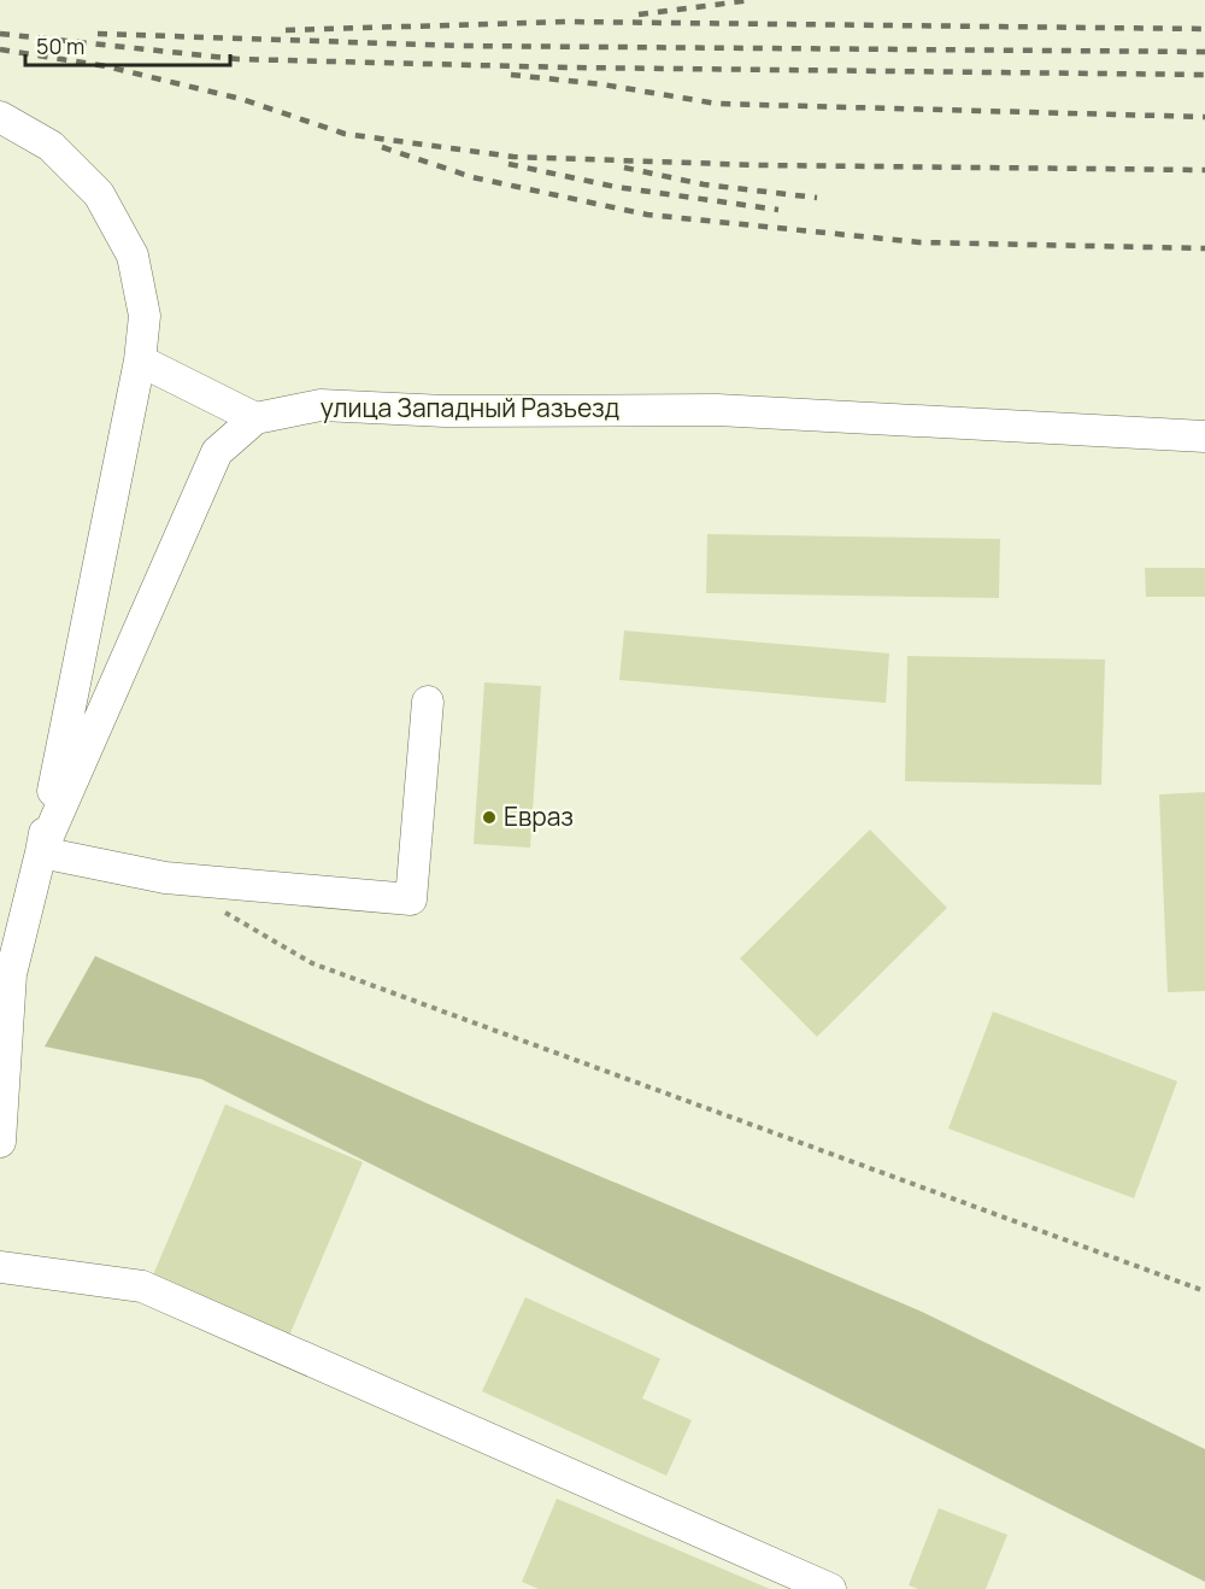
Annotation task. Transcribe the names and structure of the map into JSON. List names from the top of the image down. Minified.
{"streets":{"street":["улица Западный Разъезд"]},"places":["Евраз"],"scale_bar":"50 m"}
